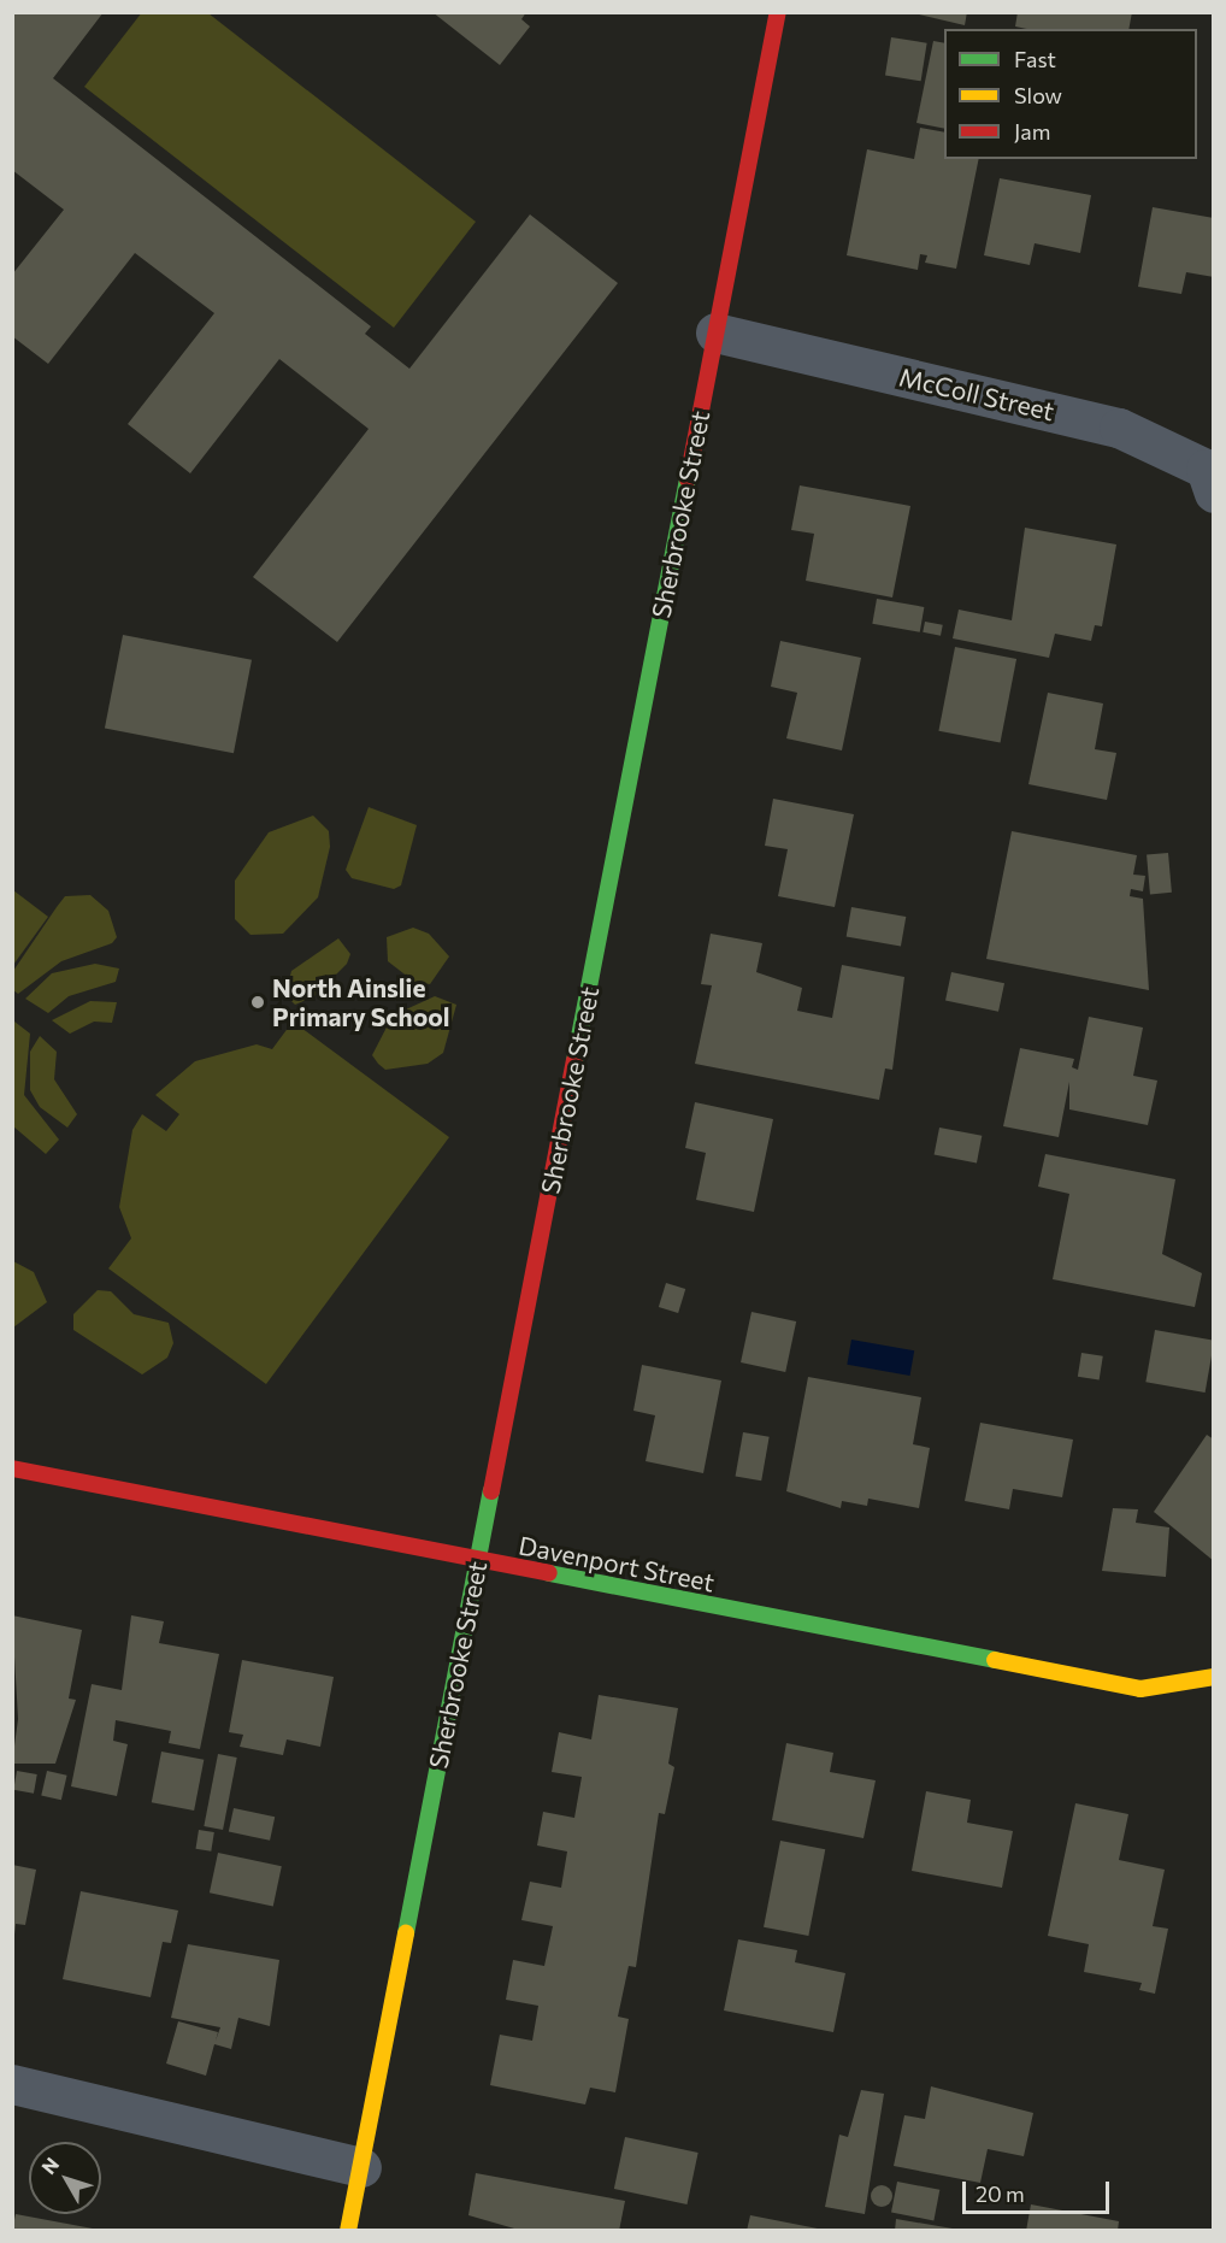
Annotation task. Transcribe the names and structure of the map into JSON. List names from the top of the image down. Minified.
{"streets":{"street":["McColl Street","Sherbrooke Street","Davenport Street"]},"crossings":[["McColl Street","Sherbrooke Street"],["Sherbrooke Street","Davenport Street"]],"places":["North Ainslie Primary School"],"legend":["Fast","Slow","Jam"],"scale_bar":"20 m","north":"top left"}
